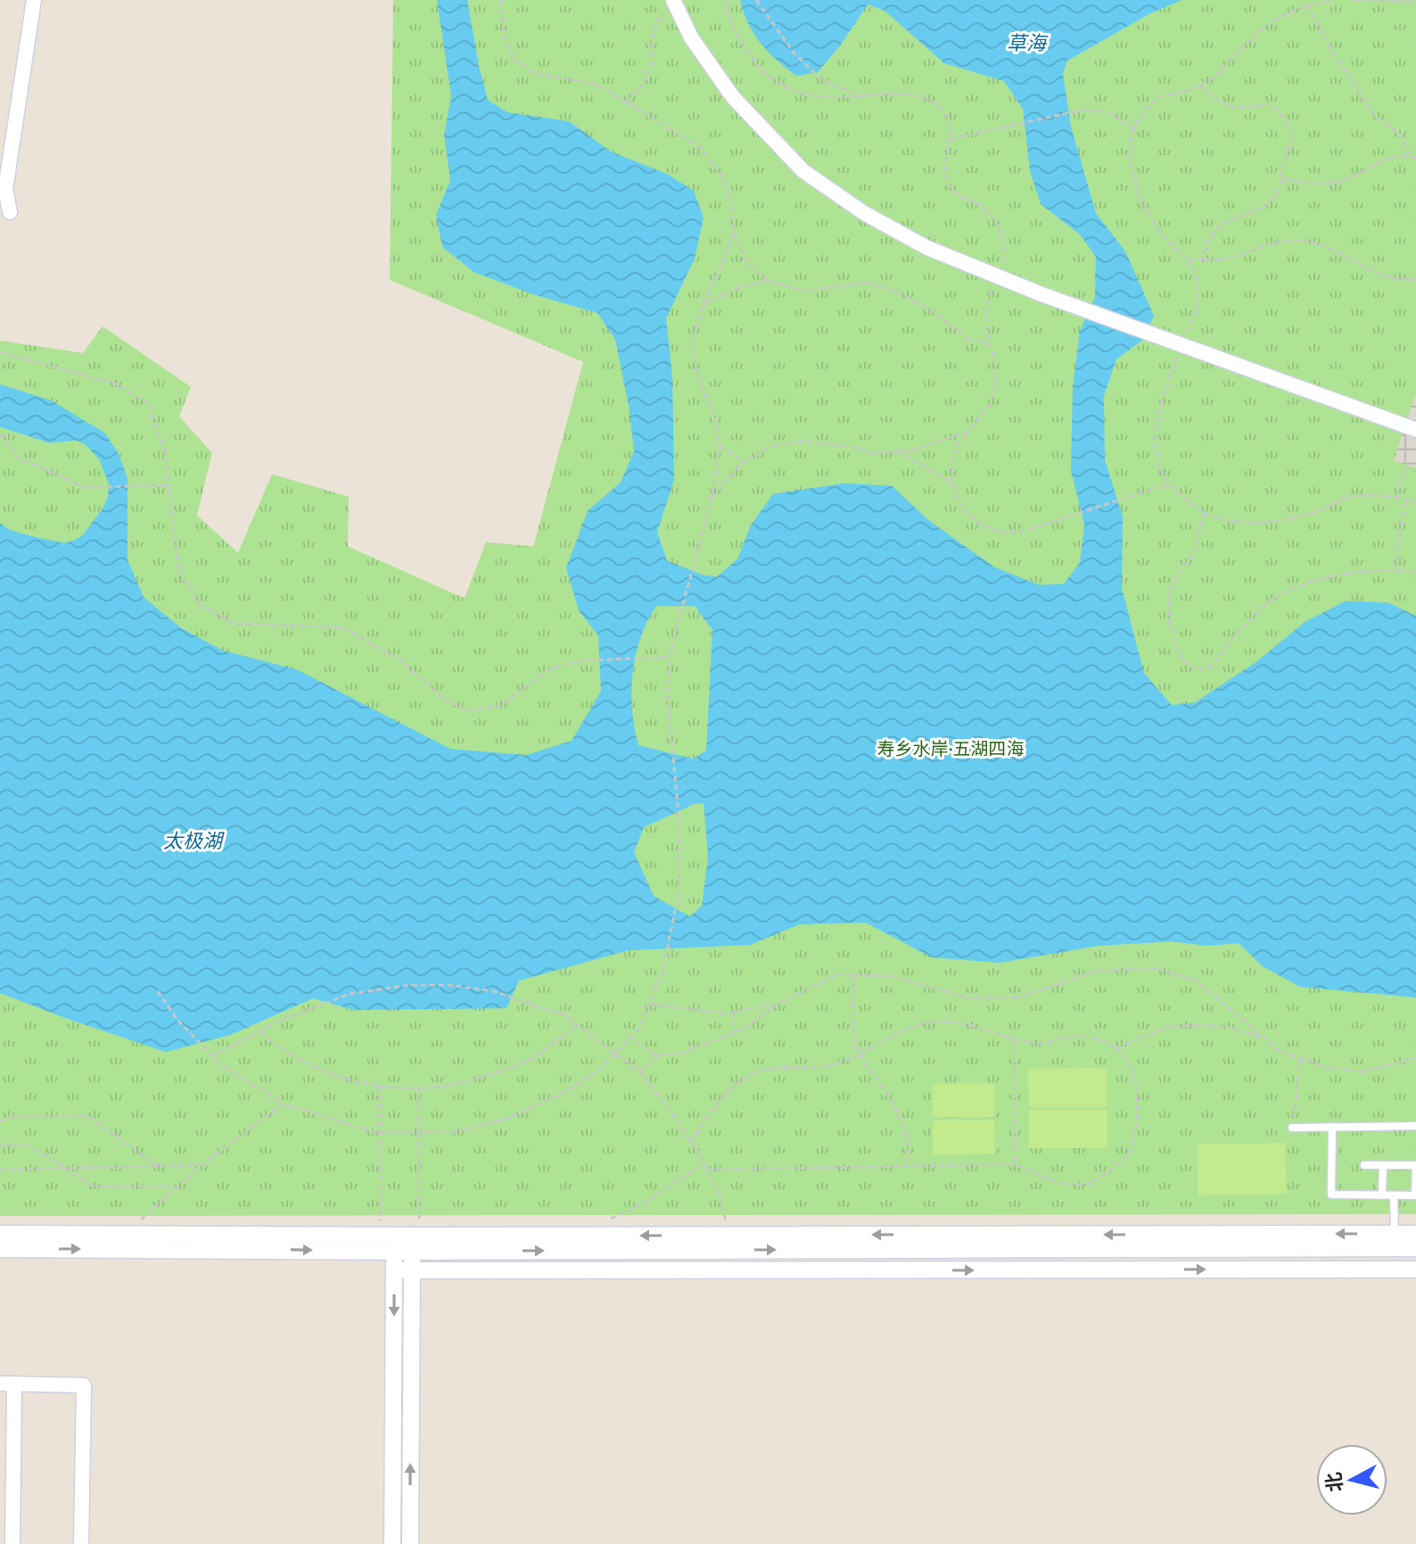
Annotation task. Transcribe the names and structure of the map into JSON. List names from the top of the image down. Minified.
{"water":["草海","太极湖"],"parks":["寿乡水岸·五湖四海"],"north":"left"}
